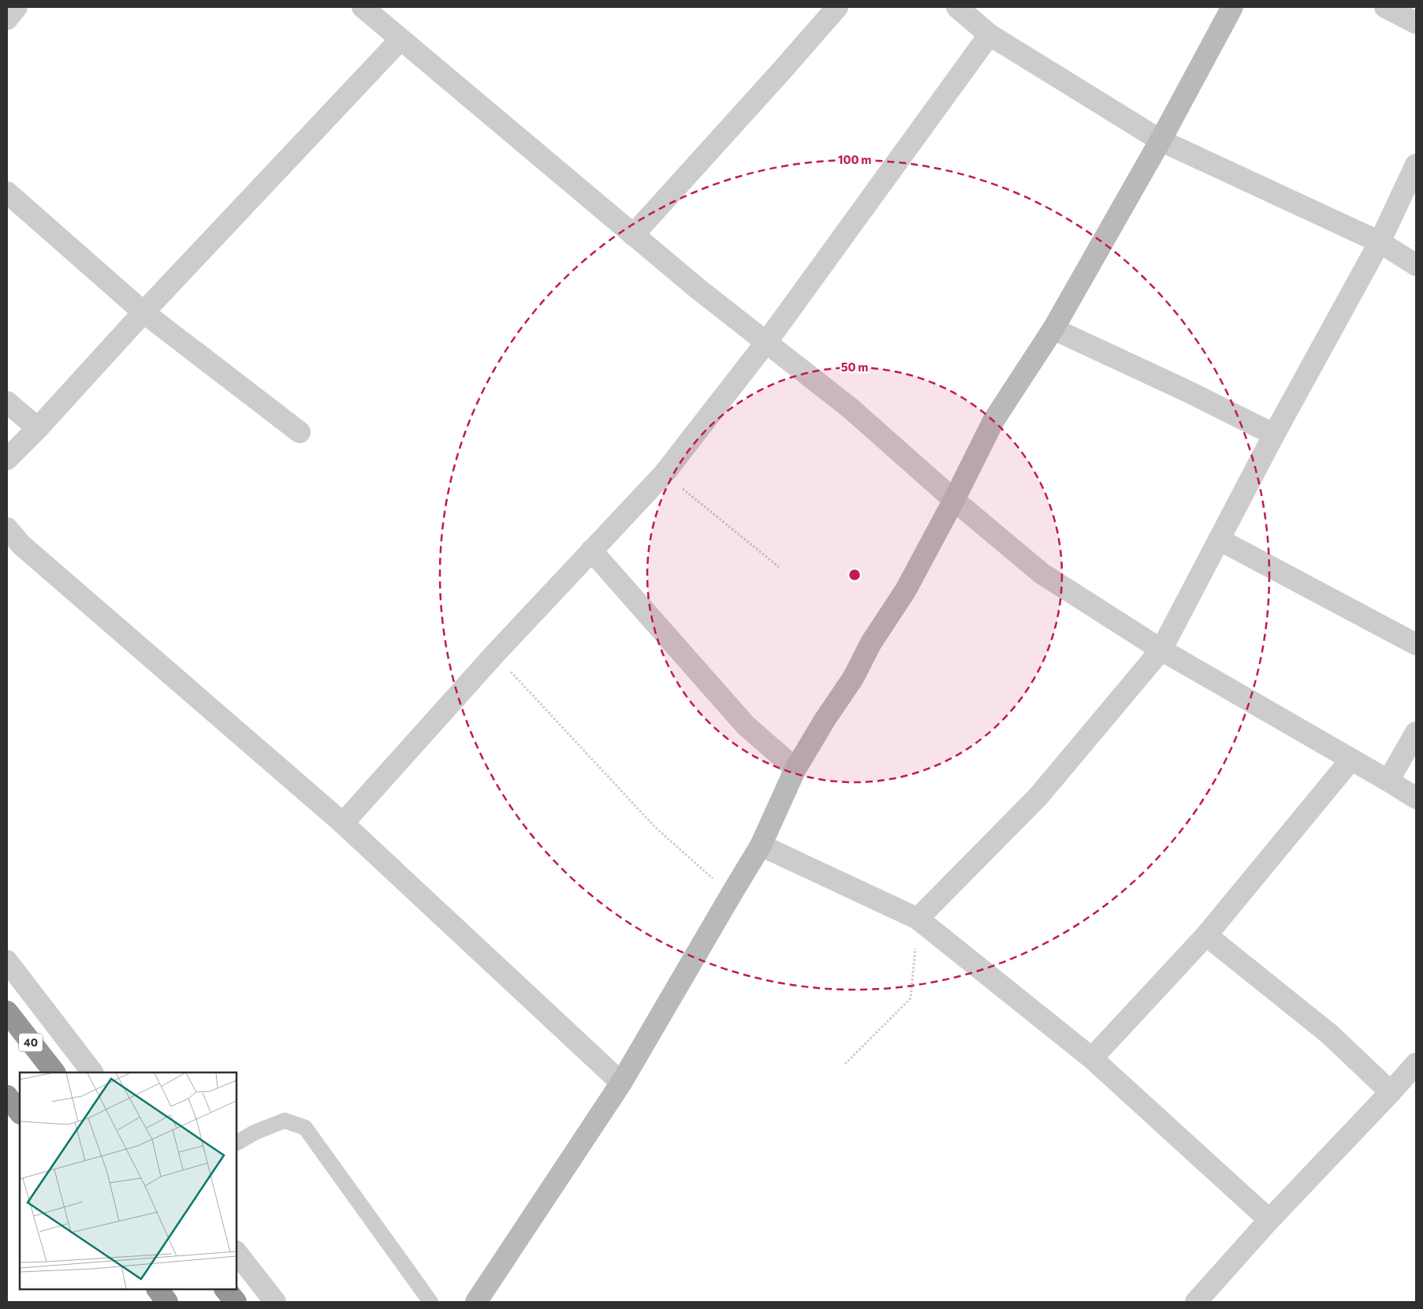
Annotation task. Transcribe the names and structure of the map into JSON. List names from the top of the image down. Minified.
{"streets":{"highway":["40"]},"rings":["100 m","50 m"]}
